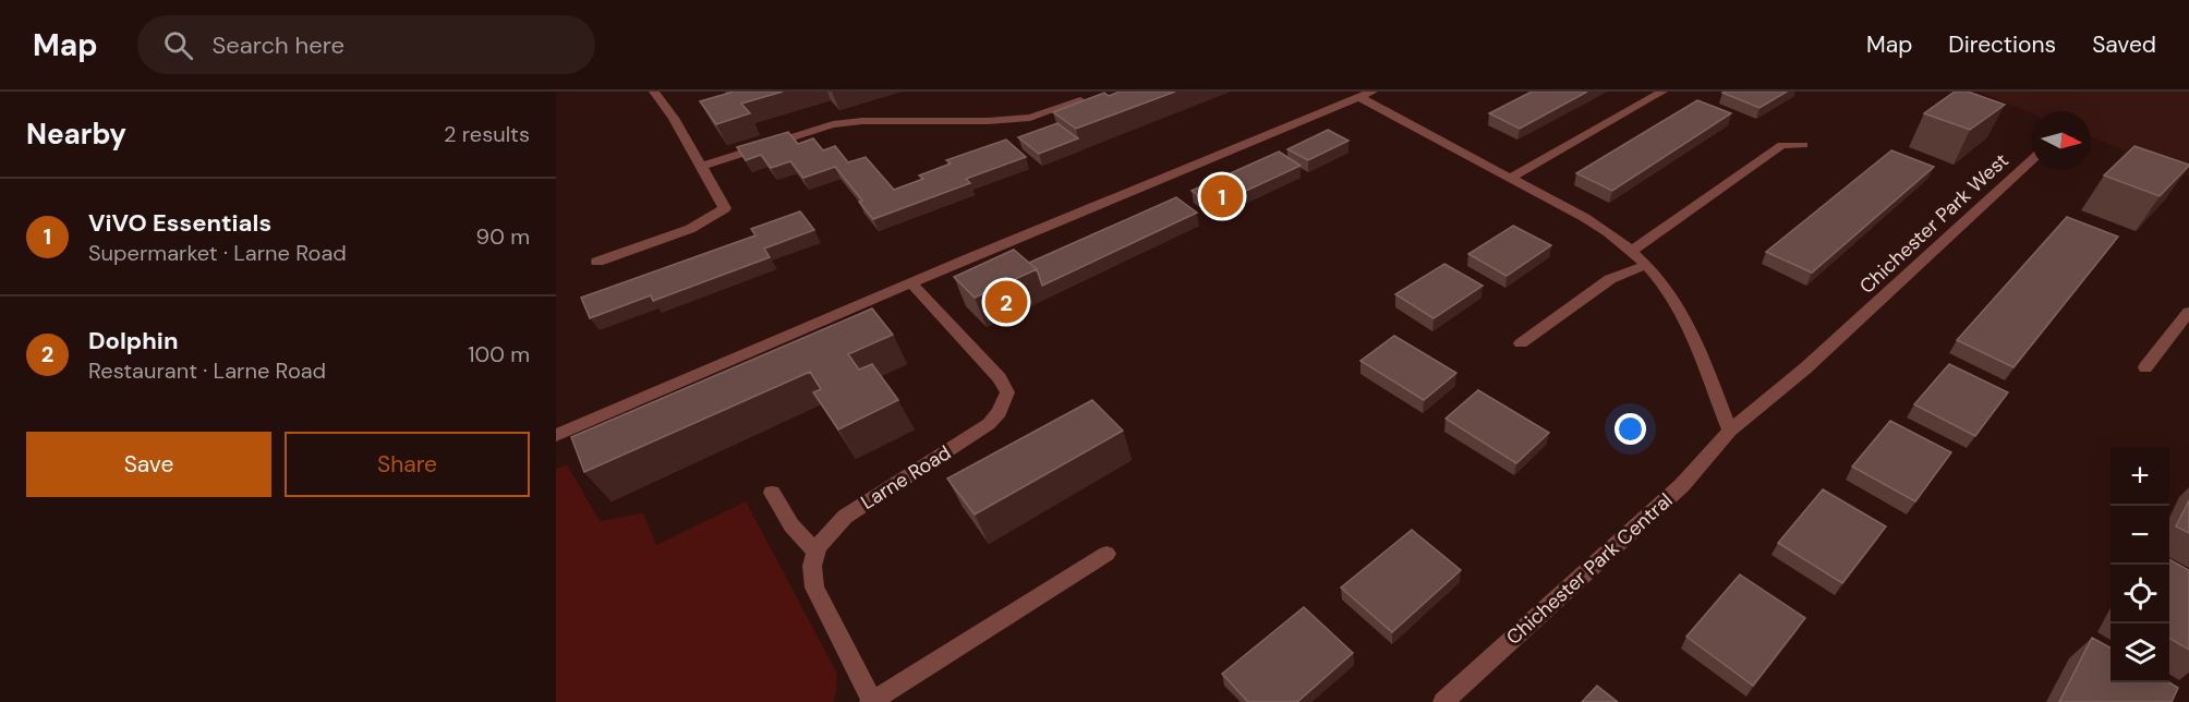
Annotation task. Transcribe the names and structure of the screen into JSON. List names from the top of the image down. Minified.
{"streets":{"street":["Chichester Park West","Larne Road","Chichester Park Central"]},"crossings":[["Chichester Park West","Chichester Park Central"]],"north":"right","page":{"header":"Map","search":"Search here","nav":["Map","Directions","Saved"],"heading":["Nearby","2 results"],"pins":["1","2"],"list":[{"mark":"1","name":"ViVO Essentials","note":"Supermarket · Larne Road","value":"90 m"},{"mark":"2","name":"Dolphin","note":"Restaurant · Larne Road","value":"100 m"}],"buttons":["Save","Share"],"map_buttons":["+","−"]}}
